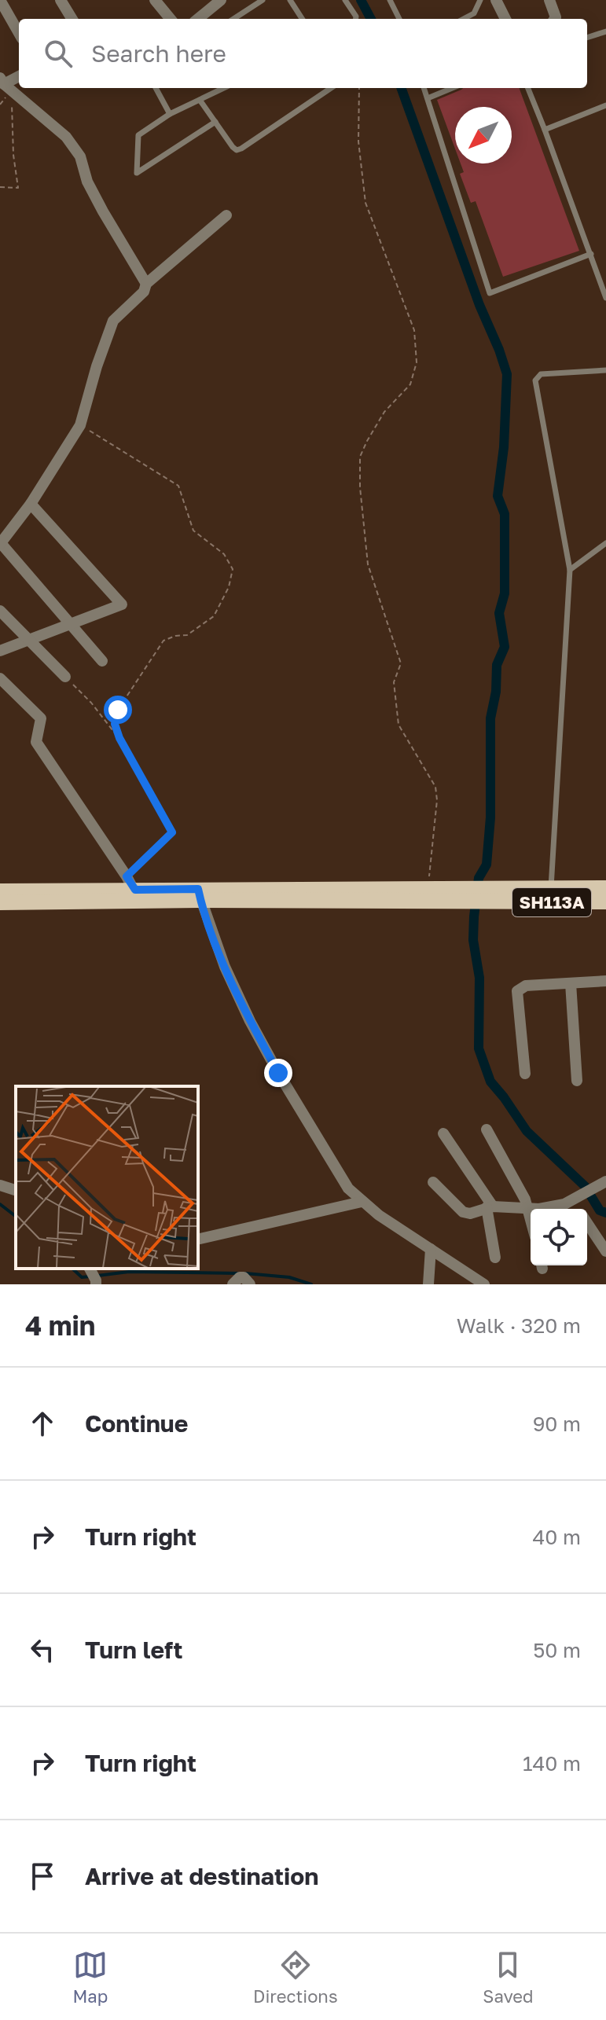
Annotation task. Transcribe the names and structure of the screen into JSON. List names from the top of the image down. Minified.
{"streets":{"main road":["SH113A"]},"north":"bottom left","page":{"search":"Search here","heading":["4 min","Walk · 320 m"],"list":[["Continue","90 m"],["Turn right","40 m"],["Turn left","50 m"],["Turn right","140 m"],"Arrive at destination"],"nav":["Map","Directions","Saved"]}}
